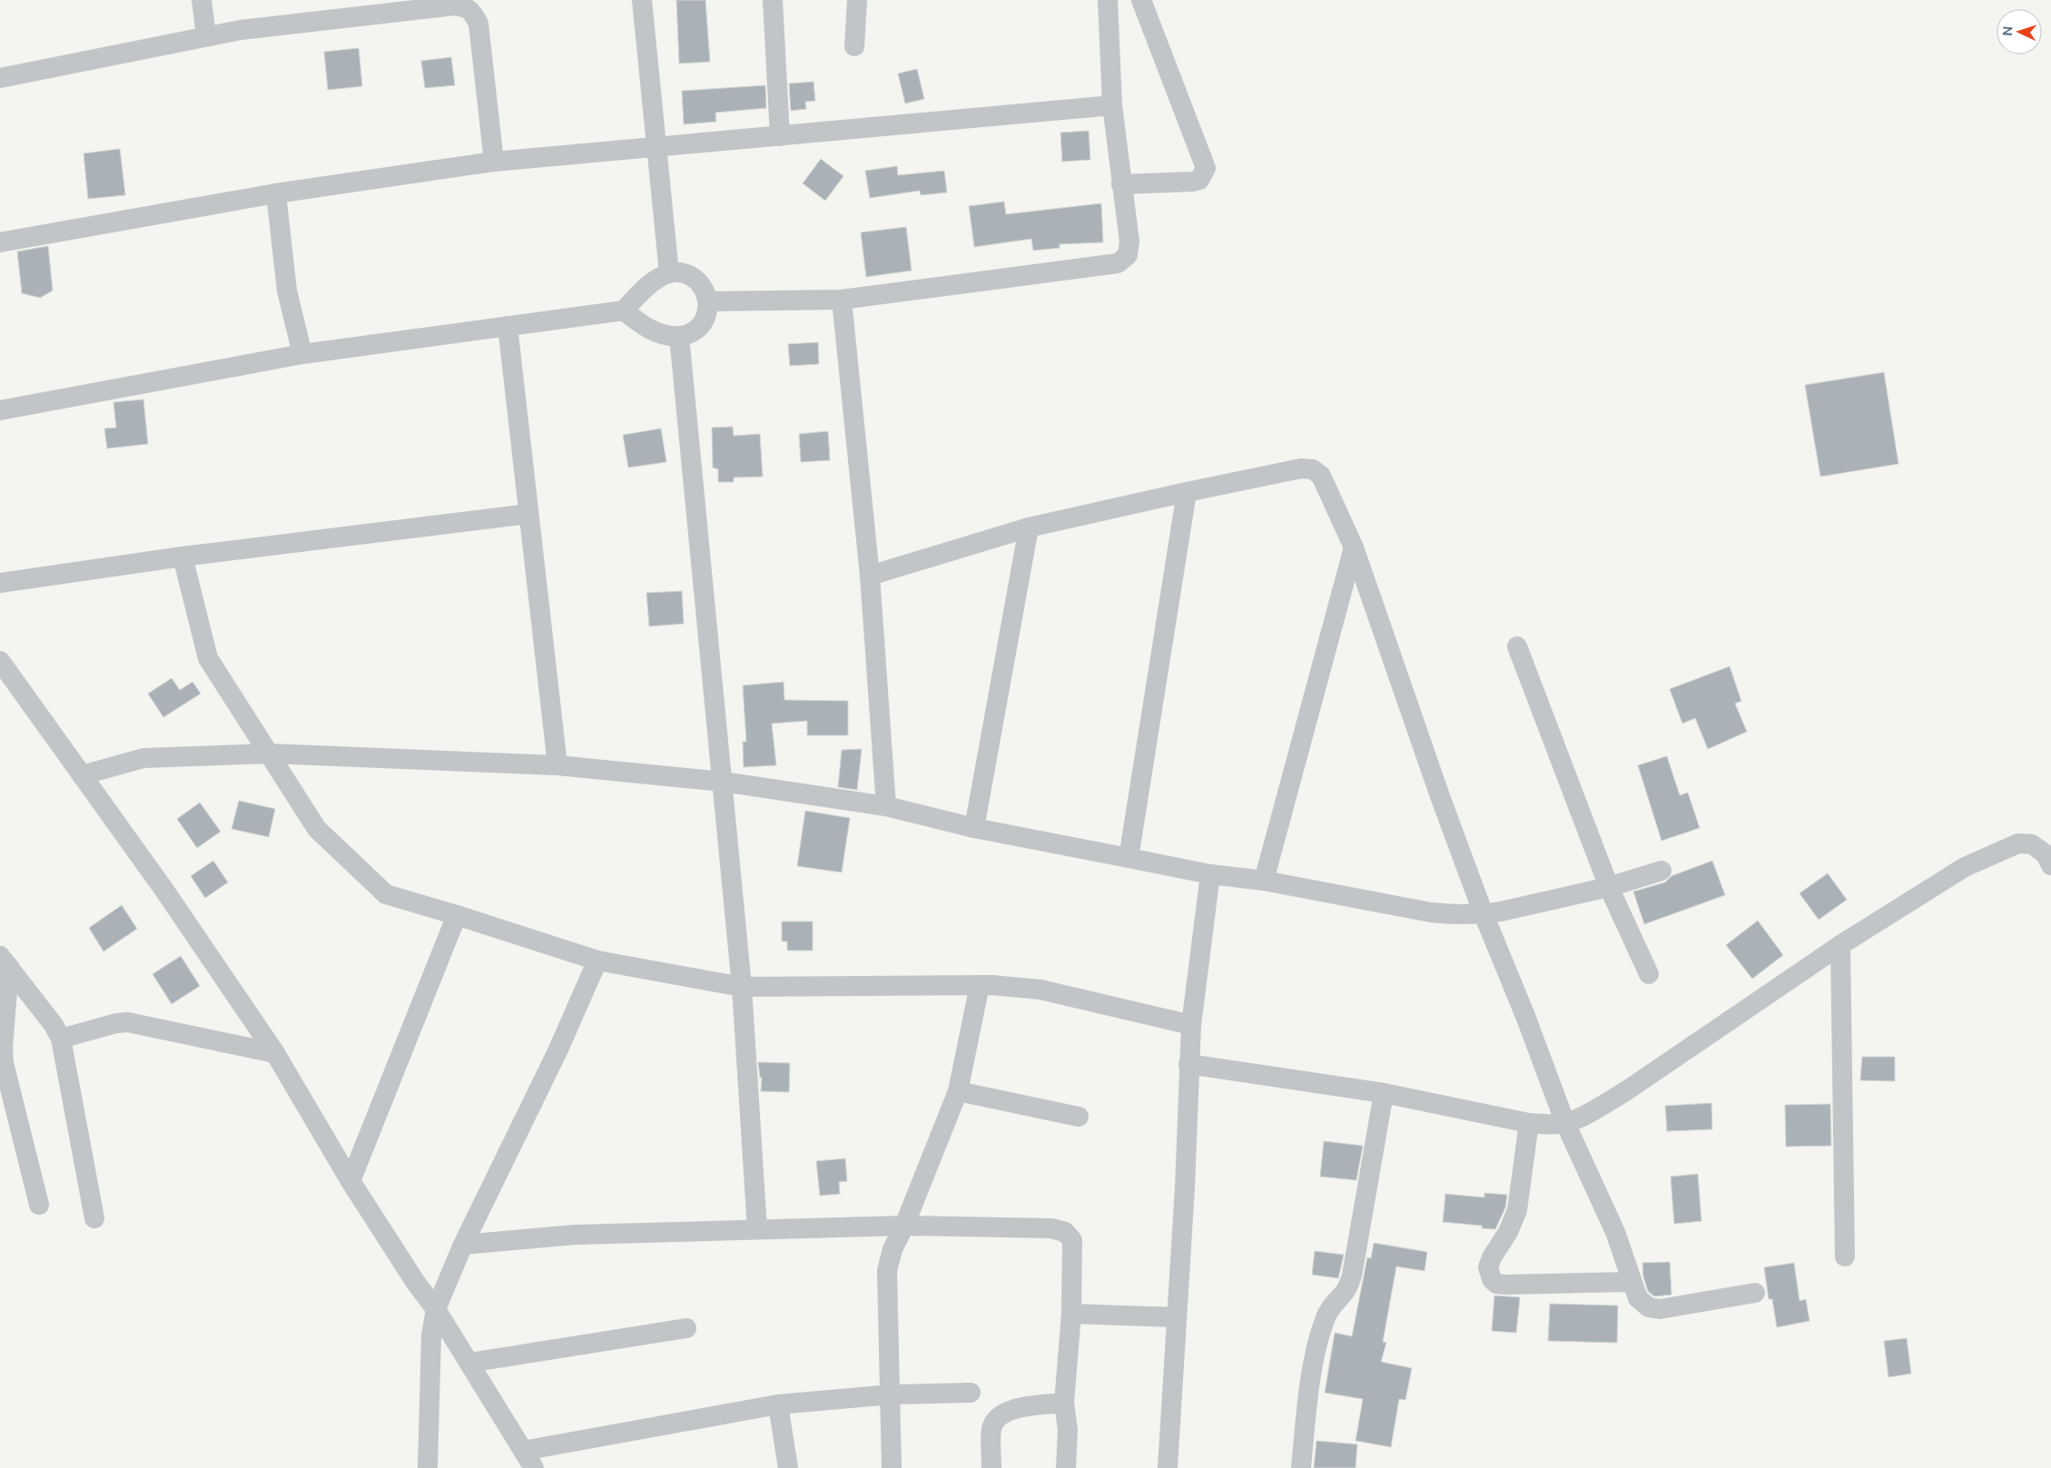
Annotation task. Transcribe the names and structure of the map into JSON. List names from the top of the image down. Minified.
{"north":"left"}
